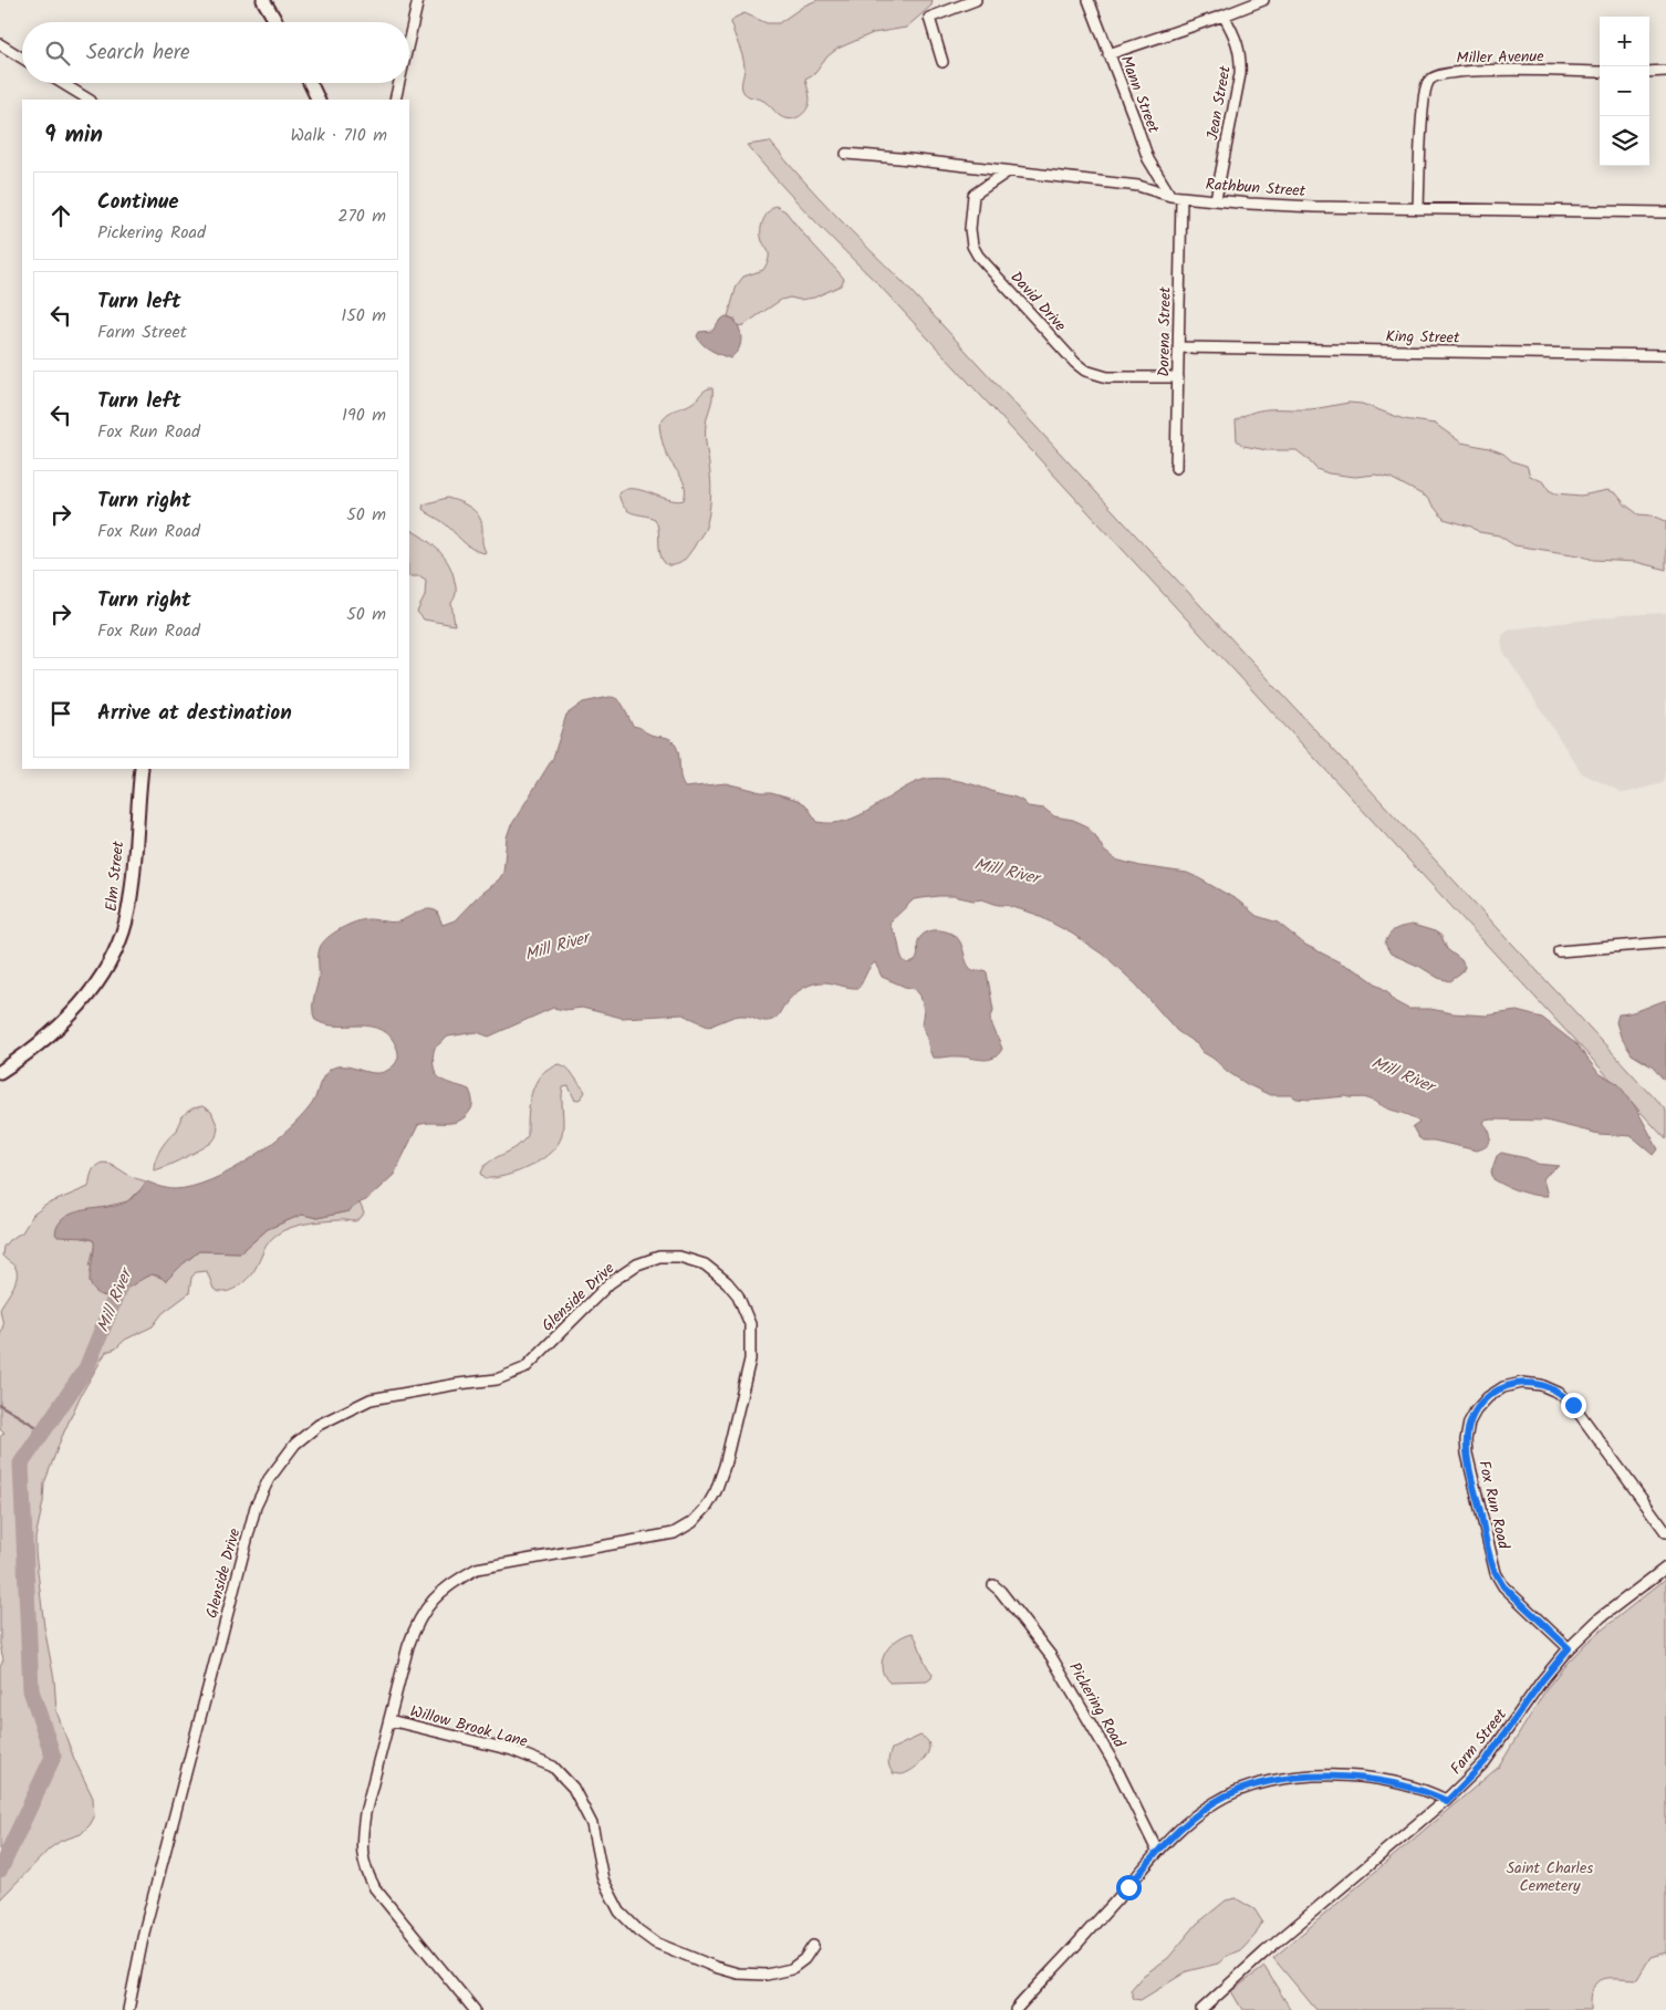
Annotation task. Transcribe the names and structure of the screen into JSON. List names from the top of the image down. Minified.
{"streets":{"main road":["Elm Street"],"street":["Miller Avenue","Mann Street","Jean Street","Rathbun Street","David Drive","Dorena Street","King Street","Glenside Drive","Fox Run Road","Pickering Road","Willow Brook Lane","Farm Street"]},"crossings":[["Miller Avenue","Rathbun Street"],["Mann Street","Rathbun Street"],["Mann Street","Dorena Street"],["Jean Street","Rathbun Street"],["Rathbun Street","David Drive"],["Rathbun Street","Dorena Street"],["David Drive","Dorena Street"],["Dorena Street","King Street"],["Glenside Drive","Willow Brook Lane"],["Fox Run Road","Farm Street"]],"water":["Mill River"],"parks":["Saint Charles Cemetery"],"page":{"map_buttons":["+","−"],"search":"Search here","heading":["9 min","Walk · 710 m"],"list":[["Continue","Pickering Road","270 m"],["Turn left","Farm Street","150 m"],["Turn left","Fox Run Road","190 m"],["Turn right","Fox Run Road","50 m"],["Turn right","Fox Run Road","50 m"],"Arrive at destination"]}}
